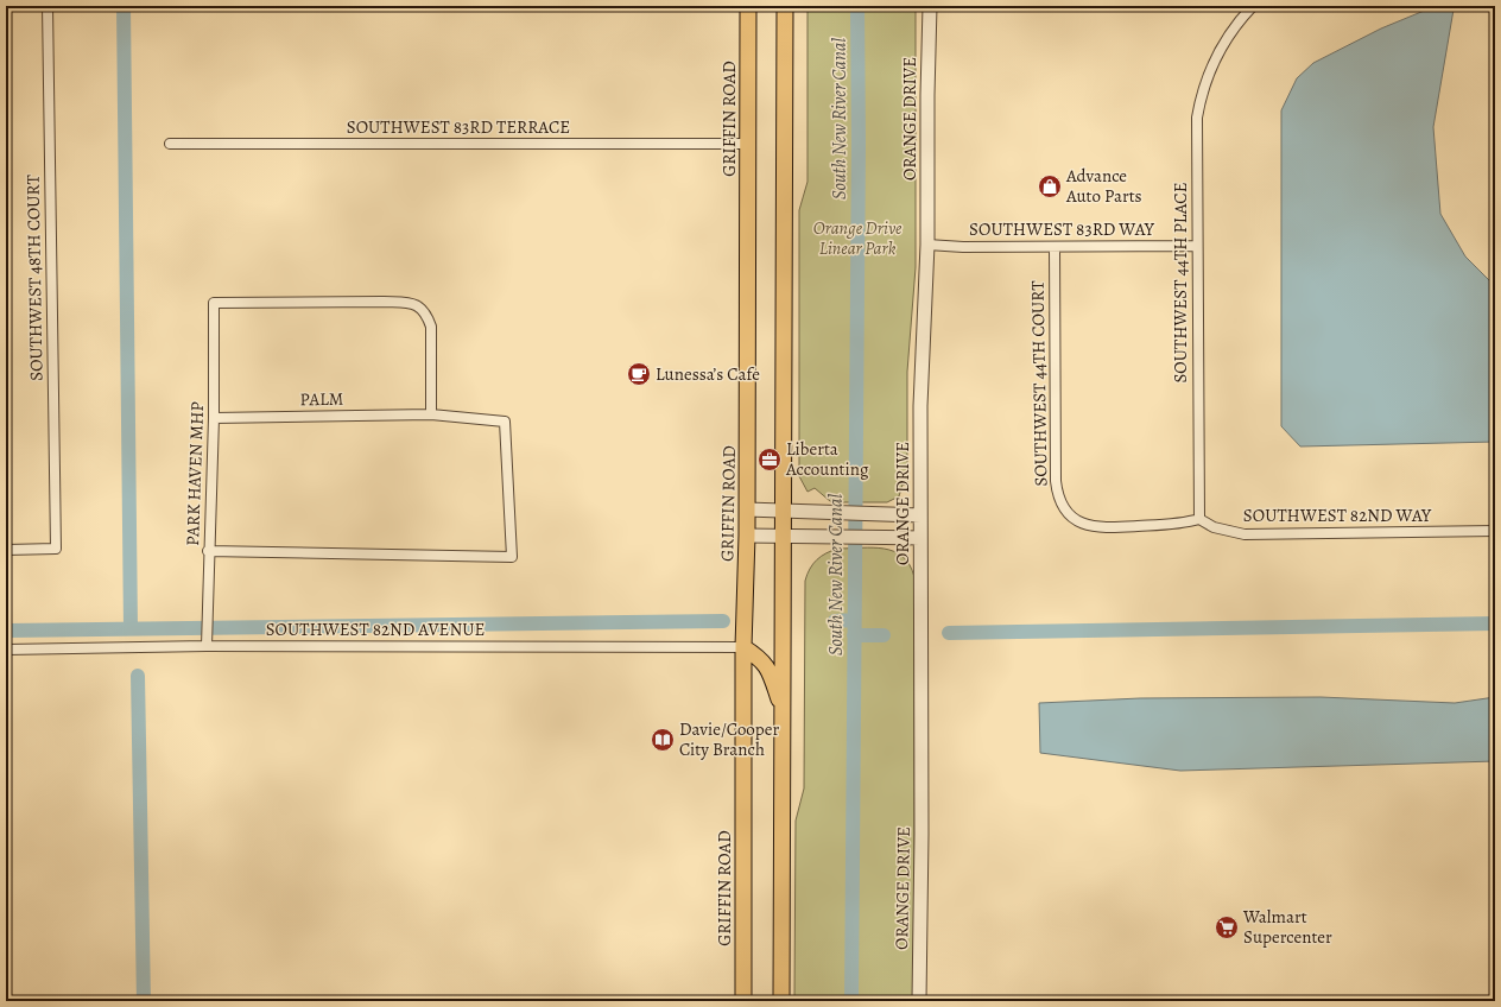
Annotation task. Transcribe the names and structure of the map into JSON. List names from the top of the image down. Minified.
{"streets":{"main road":["GRIFFIN ROAD"],"street":["ORANGE DRIVE","SOUTHWEST 83RD TERRACE","SOUTHWEST 83RD WAY","SOUTHWEST 48TH COURT","SOUTHWEST 44TH PLACE","SOUTHWEST 44TH COURT","PALM","PARK HAVEN MHP","SOUTHWEST 82ND WAY","SOUTHWEST 82ND AVENUE"]},"crossings":[["GRIFFIN ROAD","SOUTHWEST 83RD TERRACE"],["GRIFFIN ROAD","SOUTHWEST 82ND AVENUE"],["ORANGE DRIVE","SOUTHWEST 83RD WAY"],["SOUTHWEST 83RD WAY","SOUTHWEST 44TH PLACE"],["SOUTHWEST 83RD WAY","SOUTHWEST 44TH COURT"],["SOUTHWEST 44TH PLACE","SOUTHWEST 44TH COURT"],["SOUTHWEST 44TH PLACE","SOUTHWEST 82ND WAY"],["SOUTHWEST 44TH COURT","SOUTHWEST 82ND WAY"],["PALM","PARK HAVEN MHP"],["PARK HAVEN MHP","SOUTHWEST 82ND AVENUE"]],"water":["South New River Canal"],"parks":["Orange Drive Linear Park"],"places":{"shop":["Advance Auto Parts"],"cafe":["Lunessa’s Cafe"],"office":["Liberta Accounting"],"library":["Davie/Cooper City Branch"],"supermarket":["Walmart Supercenter"]}}
